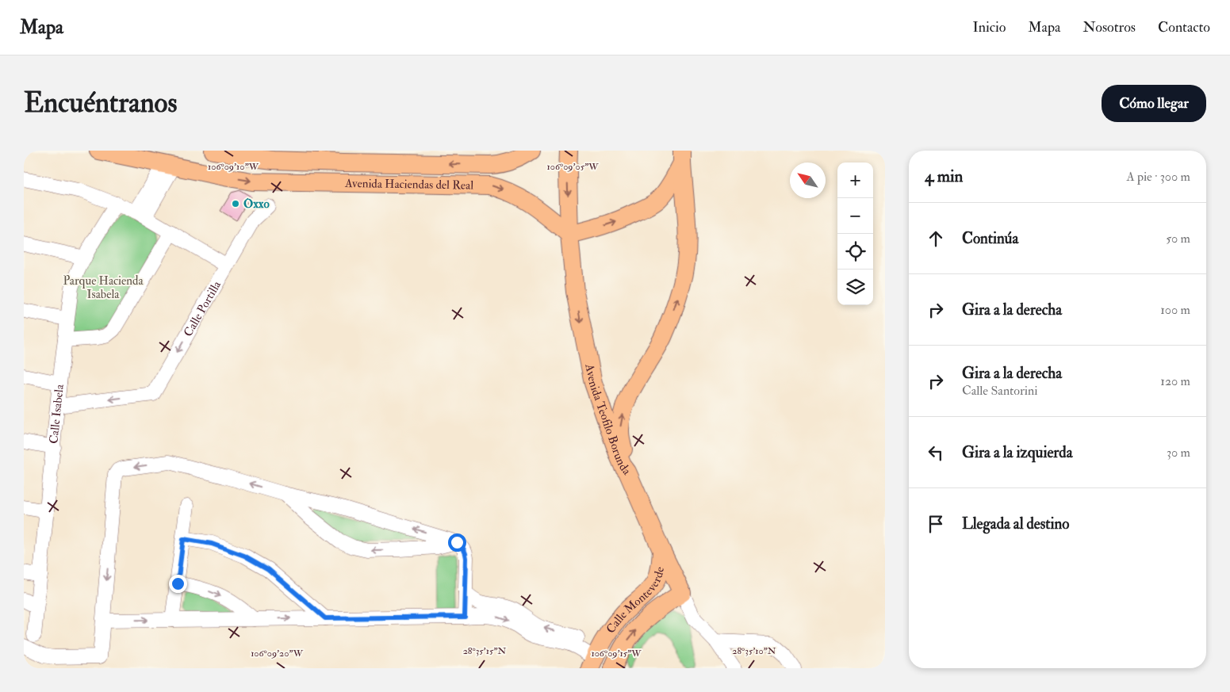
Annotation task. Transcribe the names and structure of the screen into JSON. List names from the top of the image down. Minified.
{"streets":{"main road":["Avenida Haciendas del Real","Avenida Teofilo Borunda","Calle Monteverde"],"street":["Calle Portilla","Calle Isabela"]},"crossings":[["Avenida Haciendas del Real","Avenida Teofilo Borunda"],["Calle Portilla","Calle Isabela"]],"parks":["Parque Hacienda Isabela"],"places":["Oxxo"],"north":"top left","page":{"header":"Mapa","nav":["Inicio","Mapa","Nosotros","Contacto"],"buttons":"Cómo llegar","title":"Encuéntranos","heading":["4 min","A pie · 300 m"],"map_buttons":["+","−"],"list":[["Continúa","50 m"],["Gira a la derecha","100 m"],["Gira a la derecha","Calle Santorini","120 m"],["Gira a la izquierda","30 m"],"Llegada al destino"]},"coordinates":["106°09'10\"W","106°09'05\"W","28°35'15\"N","28°35'10\"N","106°09'20\"W","106°09'15\"W"]}
